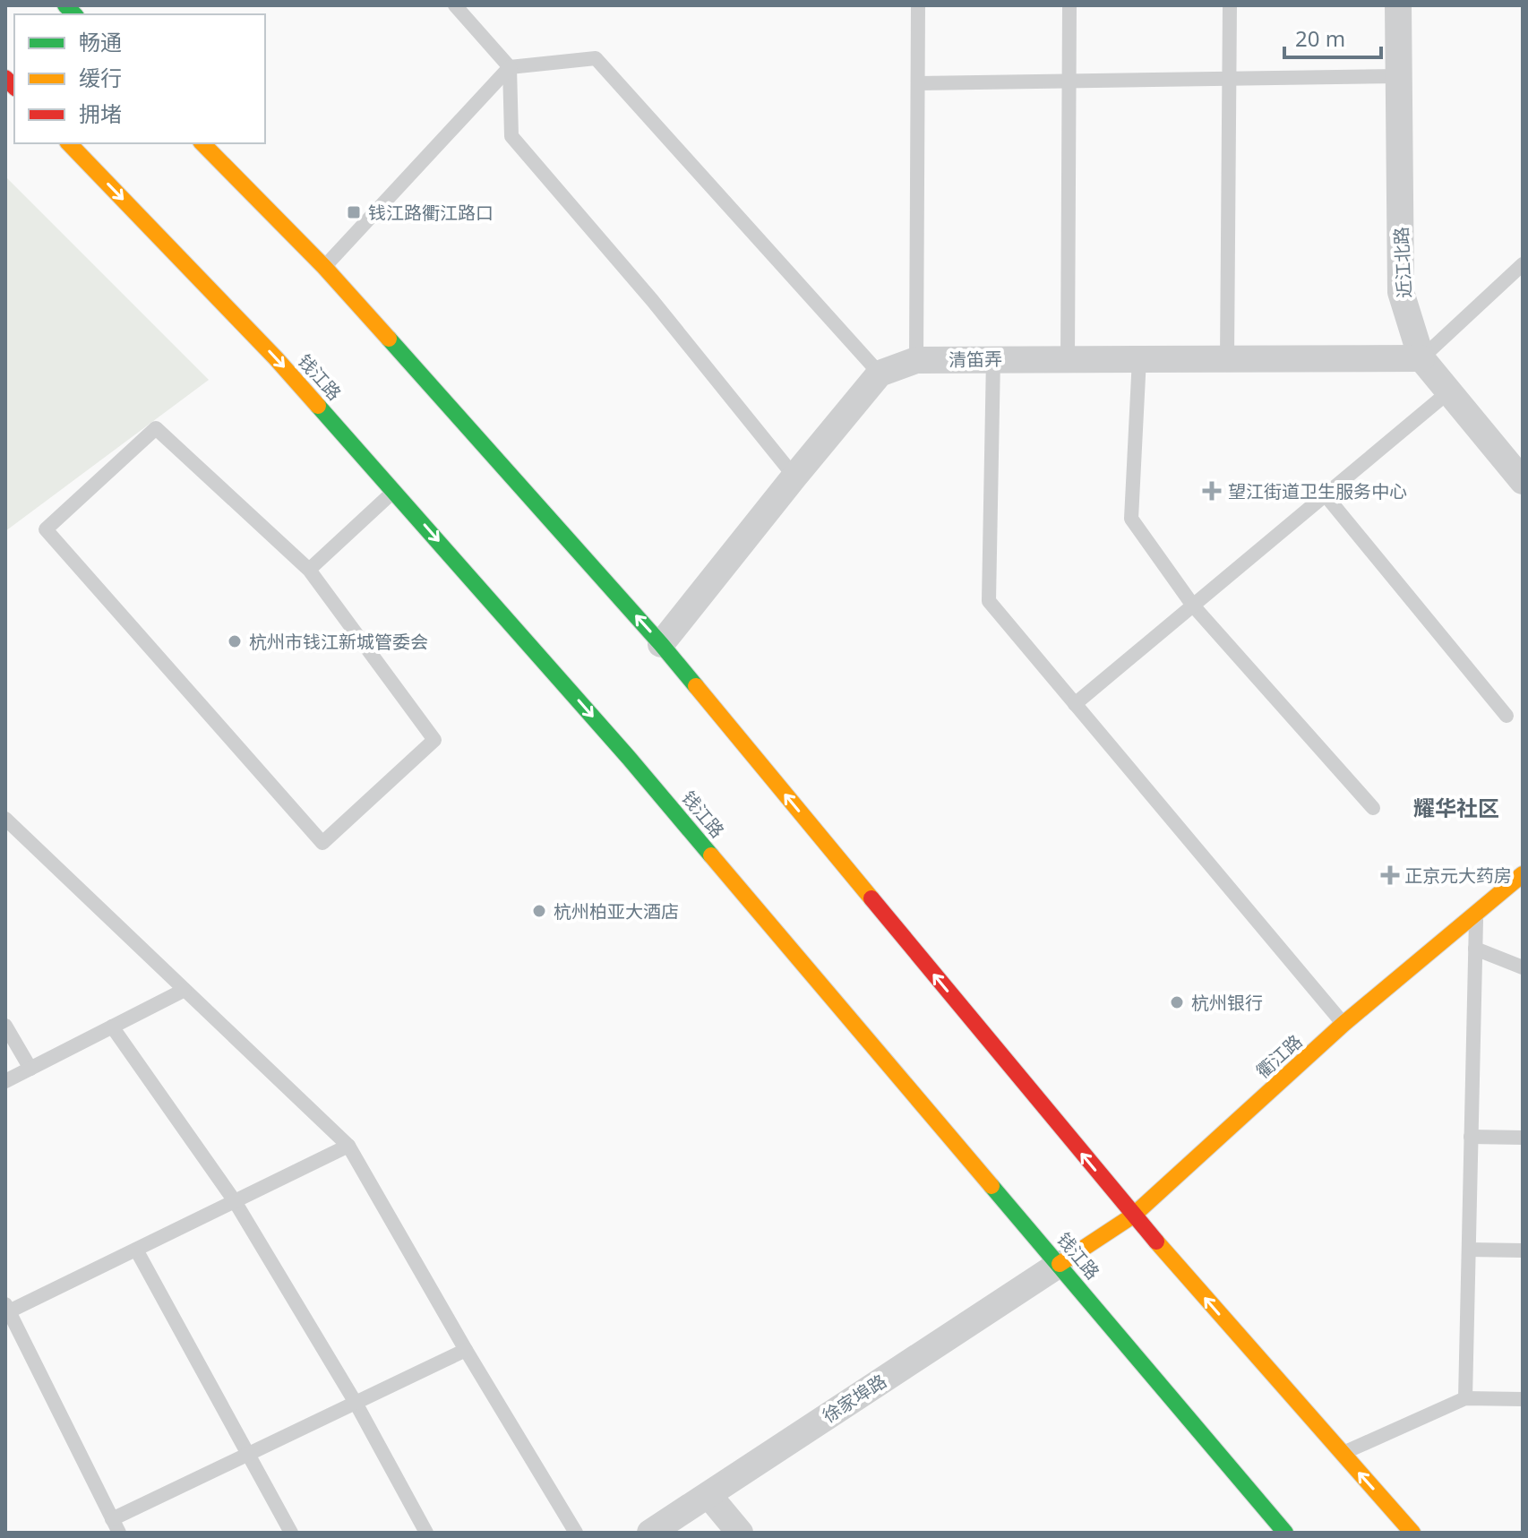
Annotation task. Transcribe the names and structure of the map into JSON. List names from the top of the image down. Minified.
{"streets":{"main road":["钱江路","衢江路"],"street":["近江北路","清笛弄","徐家埠路"]},"crossings":[["近江北路","清笛弄"],["钱江路","衢江路"],["钱江路","徐家埠路"],["衢江路","徐家埠路"]],"districts":["耀华社区"],"places":{"transit":["钱江路衢江路口"],"health":["望江街道卫生服务中心","正京元大药房"],"other":["杭州市钱江新城管委会","杭州柏亚大酒店","杭州银行"]},"legend":["畅通","缓行","拥堵"],"scale_bar":"20 m"}
